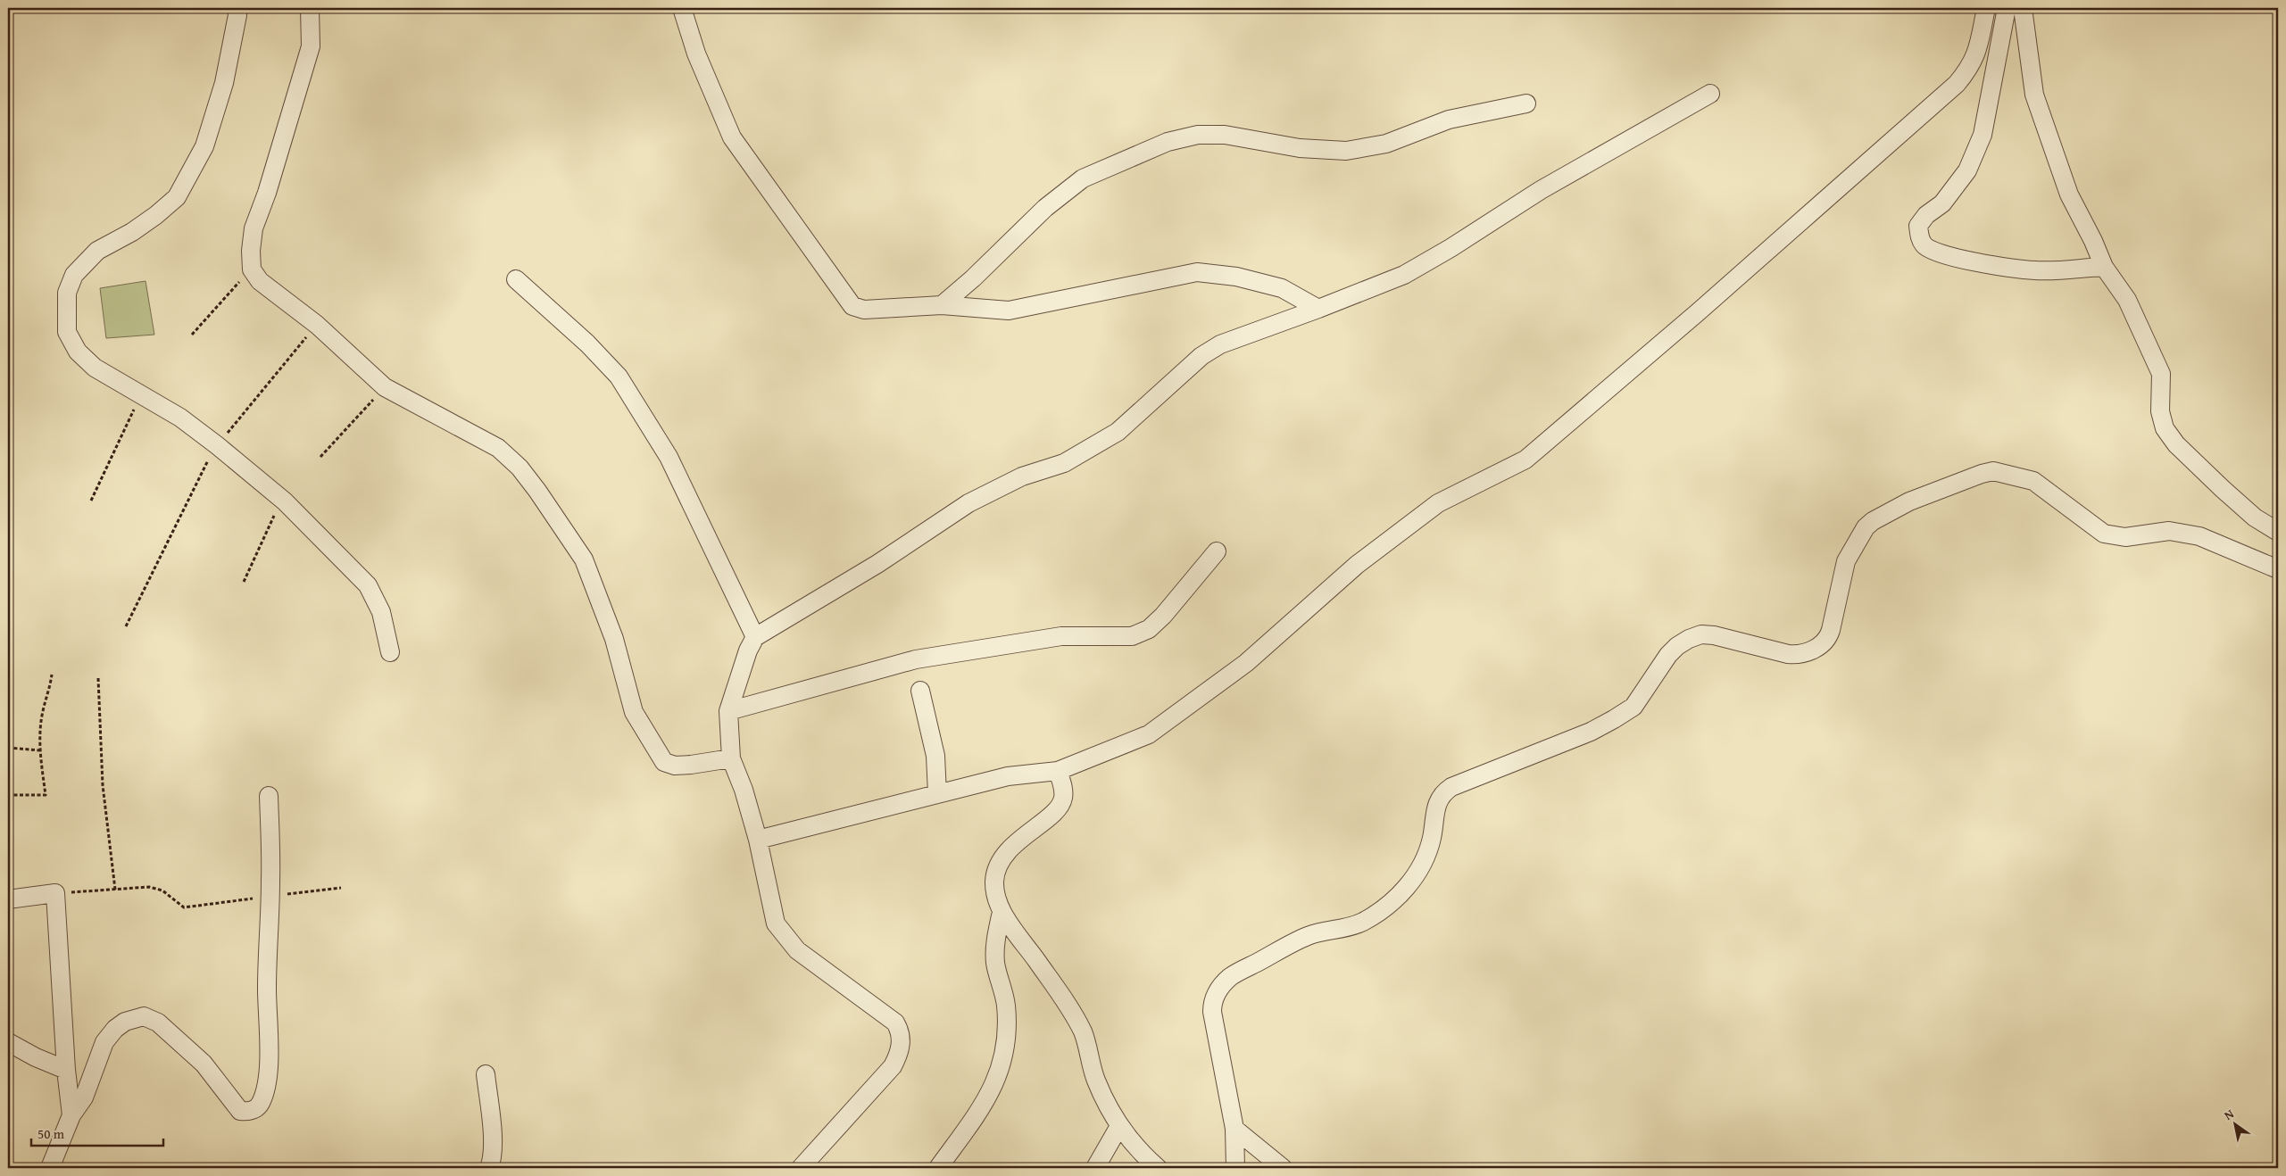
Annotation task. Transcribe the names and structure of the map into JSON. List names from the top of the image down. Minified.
{"scale_bar":"50 m","north":"top left"}
